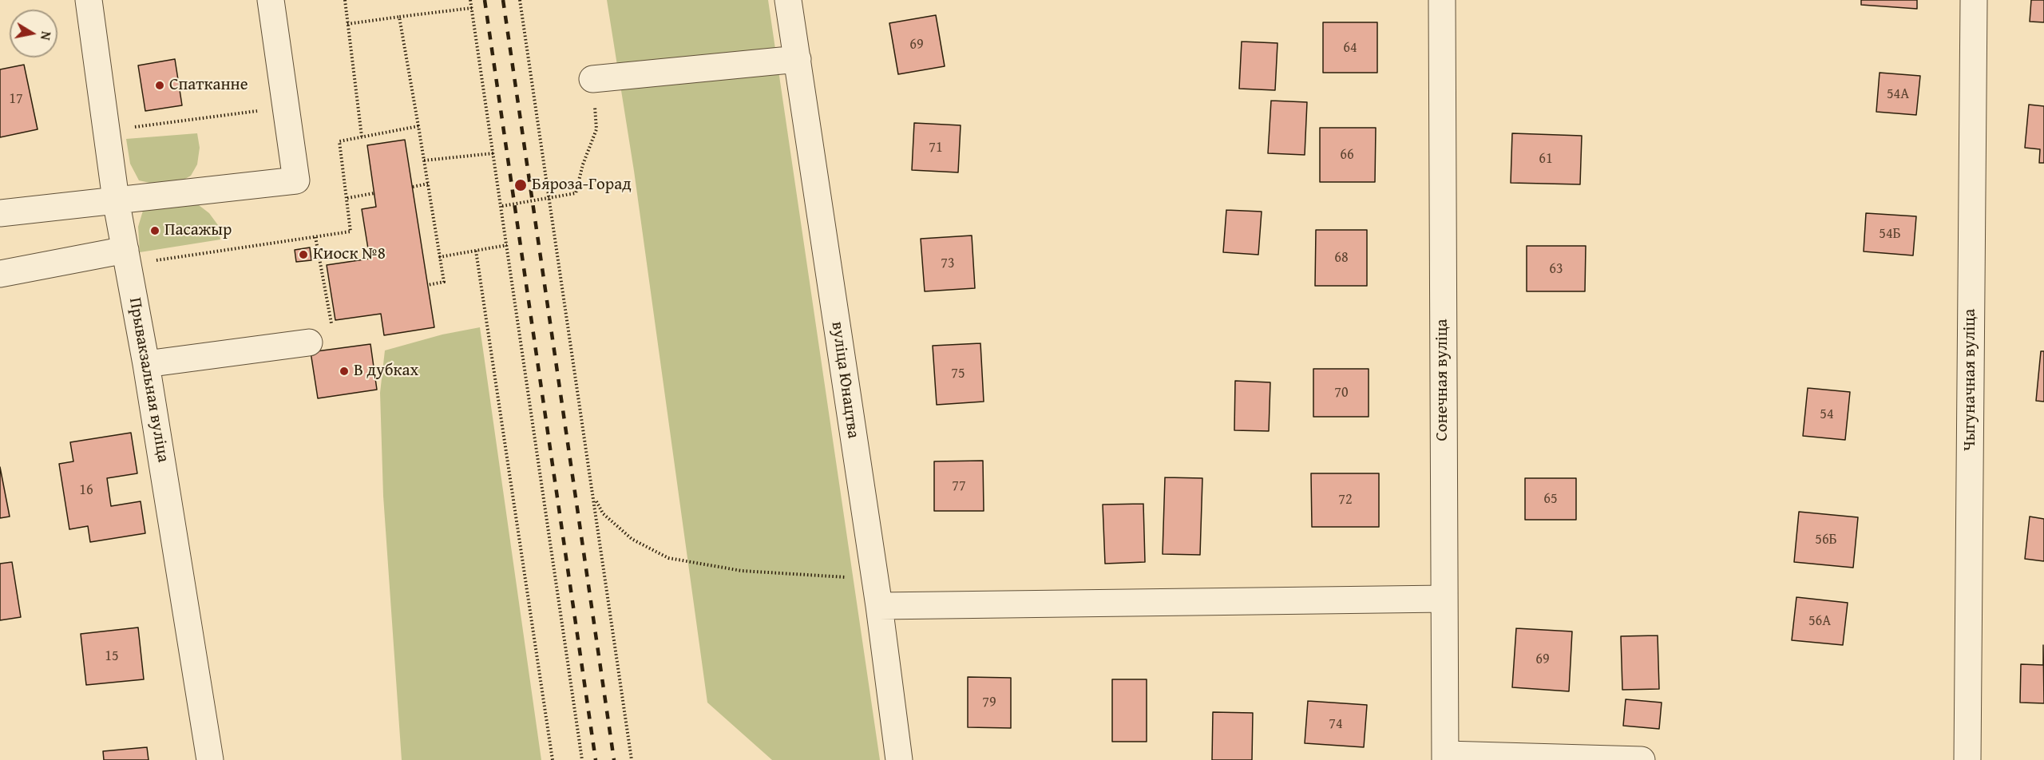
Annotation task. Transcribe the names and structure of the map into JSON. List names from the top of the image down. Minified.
{"streets":{"street":["Прывакзальная вуліца","вуліца Юнацтва","Сонечная вуліца","Чыгуначная вуліца"]},"places":["Спатканне","Бяроза-Горад","Пасажыр","Киоск №8","В дубках"],"house_numbers":["69","64","54А","17","71","66","61","54Б","68","73","63","75","70","54","77","16","65","72","56Б","56А","15","69","79","74"],"north":"right"}
